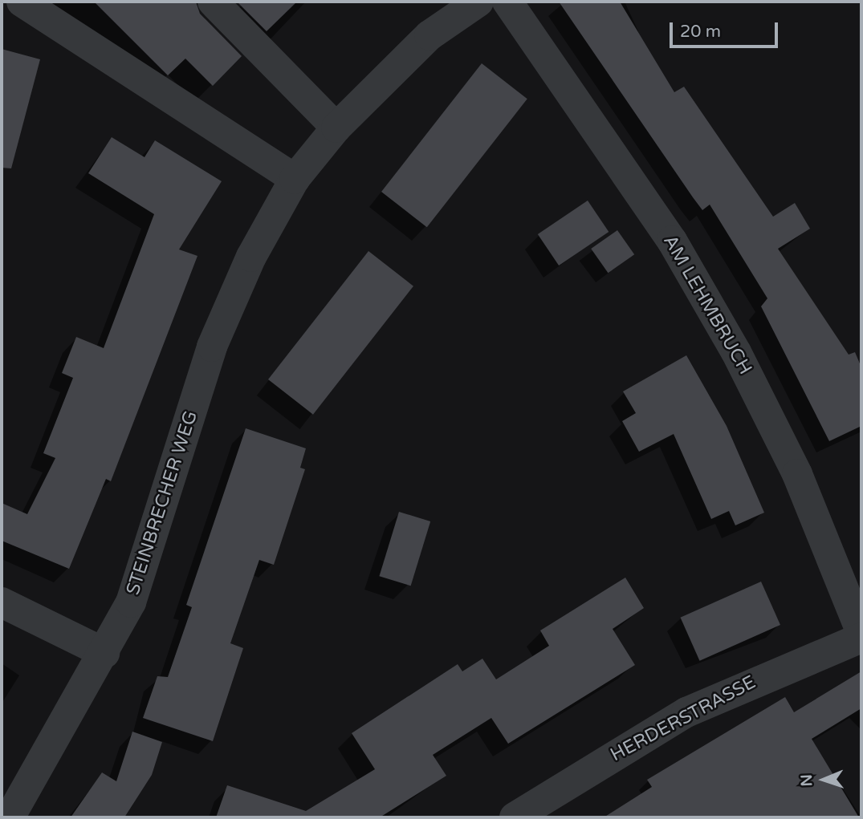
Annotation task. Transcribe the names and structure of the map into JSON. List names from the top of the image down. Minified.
{"streets":{"street":["AM LEHMBRUCH","STEINBRECHER WEG","HERDERSTRASSE"]},"scale_bar":"20 m","north":"left"}
